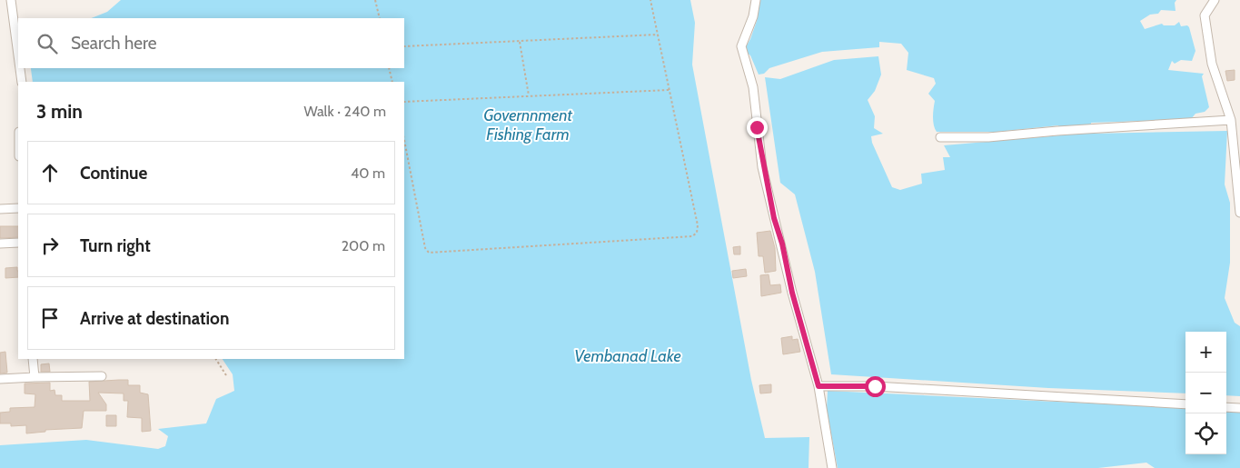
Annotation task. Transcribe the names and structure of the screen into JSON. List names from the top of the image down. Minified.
{"water":["Governnment Fishing Farm","Vembanad Lake"],"page":{"search":"Search here","heading":["3 min","Walk · 240 m"],"list":[["Continue","40 m"],["Turn right","200 m"],"Arrive at destination"],"map_buttons":["+","−"]}}
